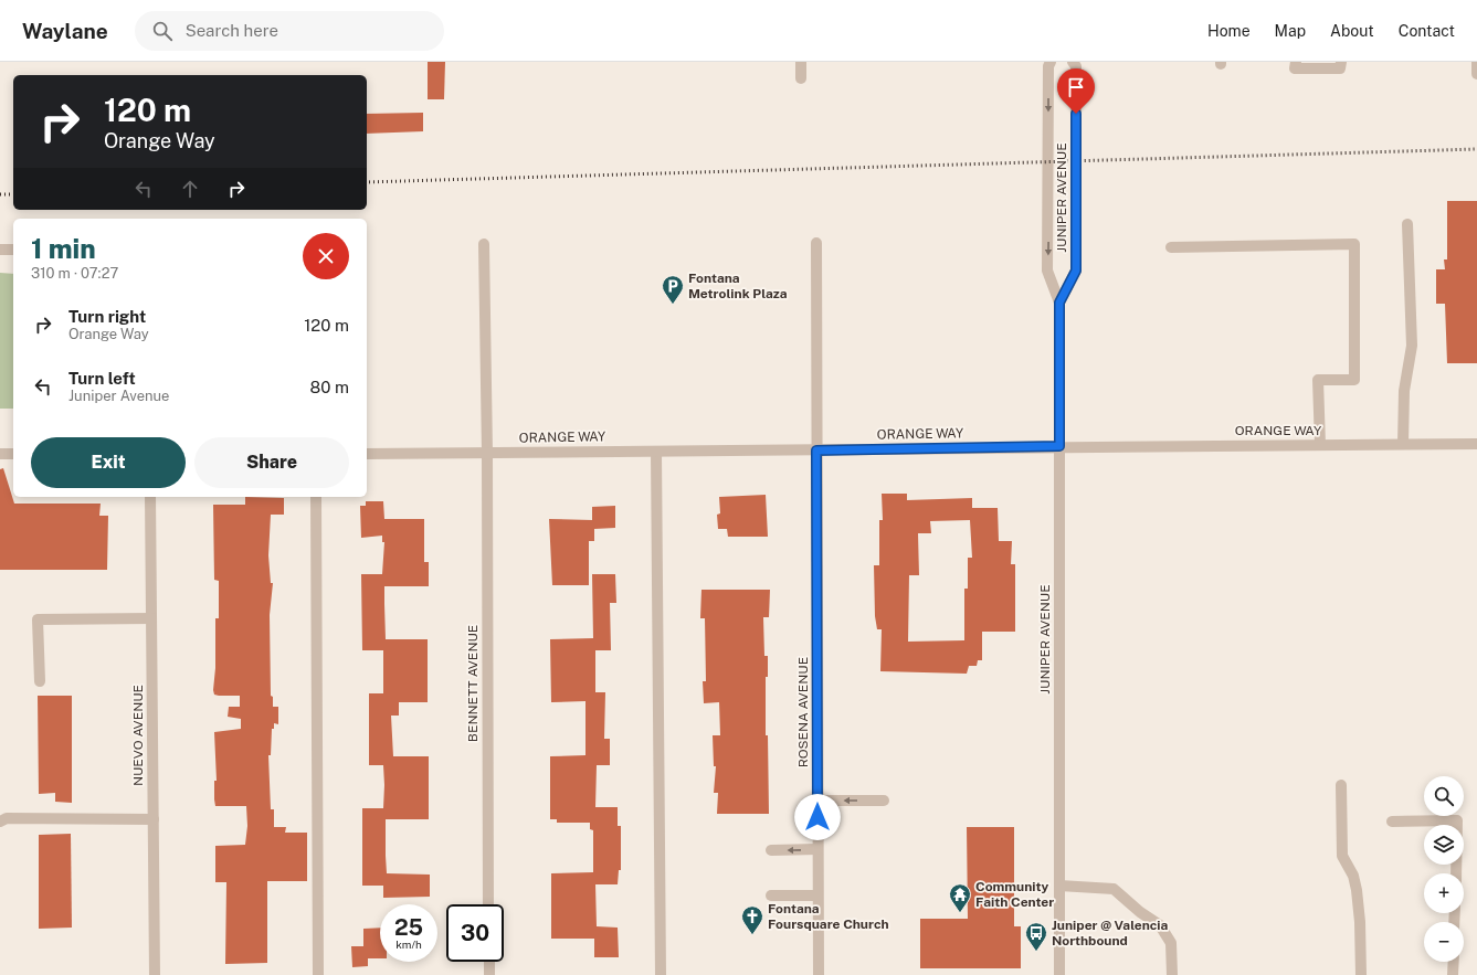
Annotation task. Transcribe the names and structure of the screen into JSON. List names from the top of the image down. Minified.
{"streets":{"street":["JUNIPER AVENUE","ORANGE WAY","BENNETT AVENUE","ROSENA AVENUE","NUEVO AVENUE"]},"crossings":[["JUNIPER AVENUE","ORANGE WAY"],["ORANGE WAY","BENNETT AVENUE"],["ORANGE WAY","ROSENA AVENUE"]],"places":{"parking":["Fontana Metrolink Plaza"],"temple":["Community Faith Center"],"church":["Fontana Foursquare Church"],"bus stop":["Juniper @ Valencia Northbound"]},"page":{"header":"Waylane","search":"Search here","nav":["Home","Map","About","Contact"],"turn":["120 m","Orange Way"],"heading":["1 min","310 m · 07:27"],"list":[{"name":"Turn right","note":"Orange Way","value":"120 m"},{"name":"Turn left","note":"Juniper Avenue","value":"80 m"}],"buttons":["Exit","Share"],"map_buttons":["+","−"],"speed":"25 km/h","limit":"30"}}
